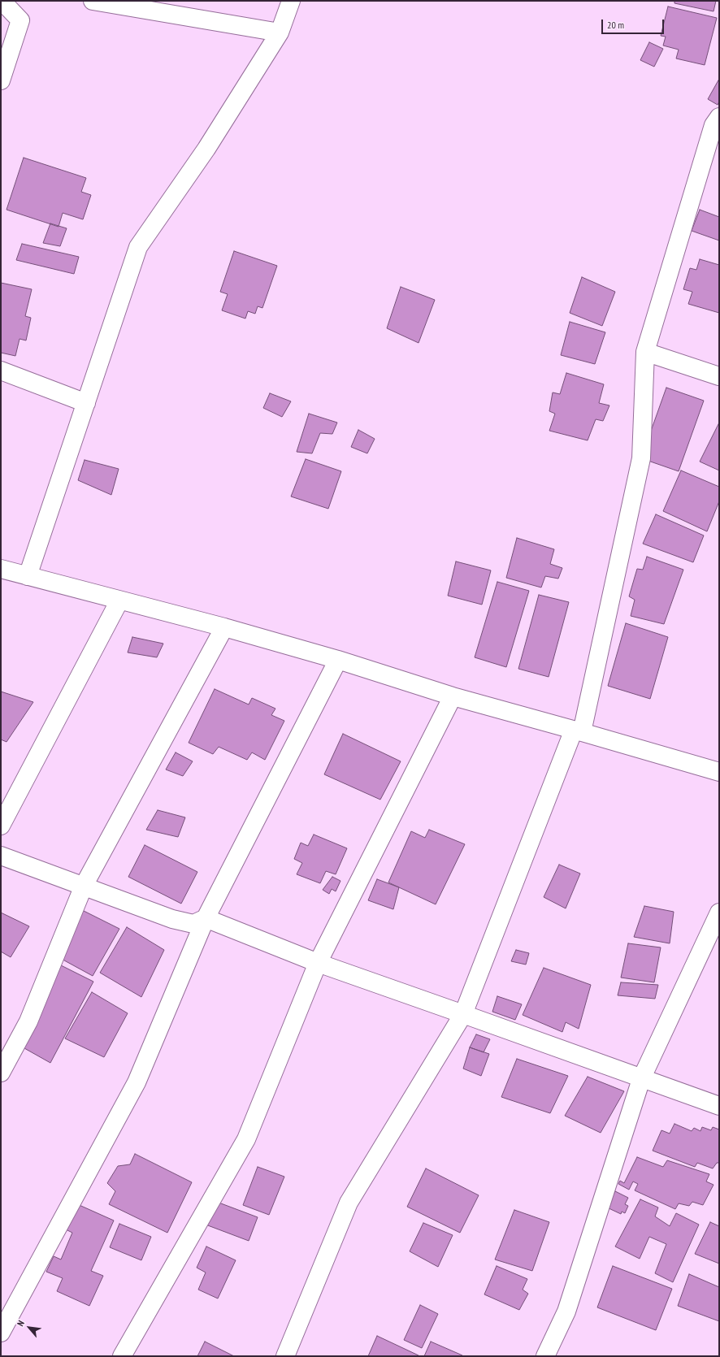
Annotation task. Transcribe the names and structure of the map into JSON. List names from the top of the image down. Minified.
{"scale_bar":"20 m","north":"top left"}
